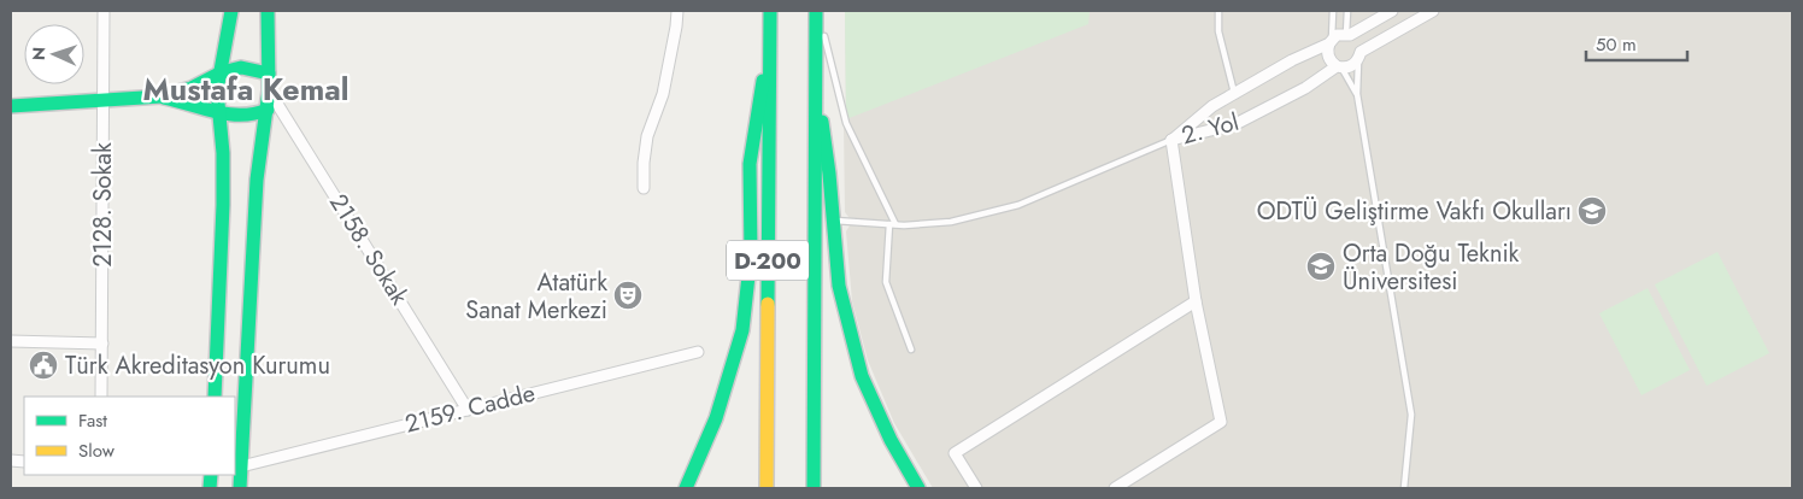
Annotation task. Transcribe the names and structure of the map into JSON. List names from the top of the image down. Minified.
{"streets":{"main road":["D-200"],"street":["2. Yol","2128. Sokak","2158. Sokak","2159. Cadde"]},"crossings":[["2158. Sokak","2159. Cadde"]],"districts":["Mustafa Kemal"],"places":{"school or university":["ODTÜ Geliştirme Vakfı Okulları","Orta Doğu Teknik Üniversitesi"],"theatre":["Atatürk Sanat Merkezi"],"public building":["Türk Akreditasyon Kurumu"]},"legend":["Fast","Slow"],"scale_bar":"50 m","north":"left"}
